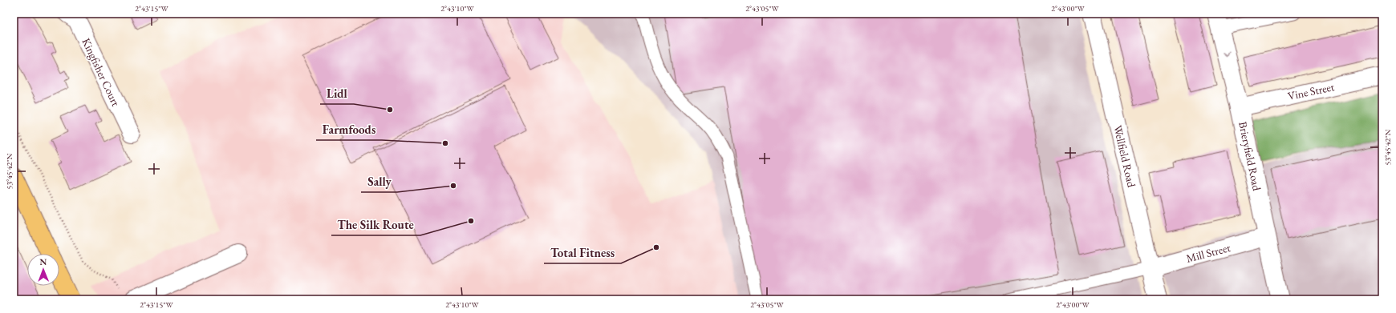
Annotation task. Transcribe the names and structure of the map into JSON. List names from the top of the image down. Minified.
{"streets":{"street":["Kingfisher Court","Vine Street","Wellfield Road","Brieryfield Road","Mill Street"]},"crossings":[["Vine Street","Brieryfield Road"],["Wellfield Road","Mill Street"],["Brieryfield Road","Mill Street"]],"places":["Lidl","Farmfoods","Sally","The Silk Route","Total Fitness"],"north":"top","coordinates":["2°43'15\"W","2°43'10\"W","2°43'05\"W","2°43'00\"W","53°45'42\"N"]}
